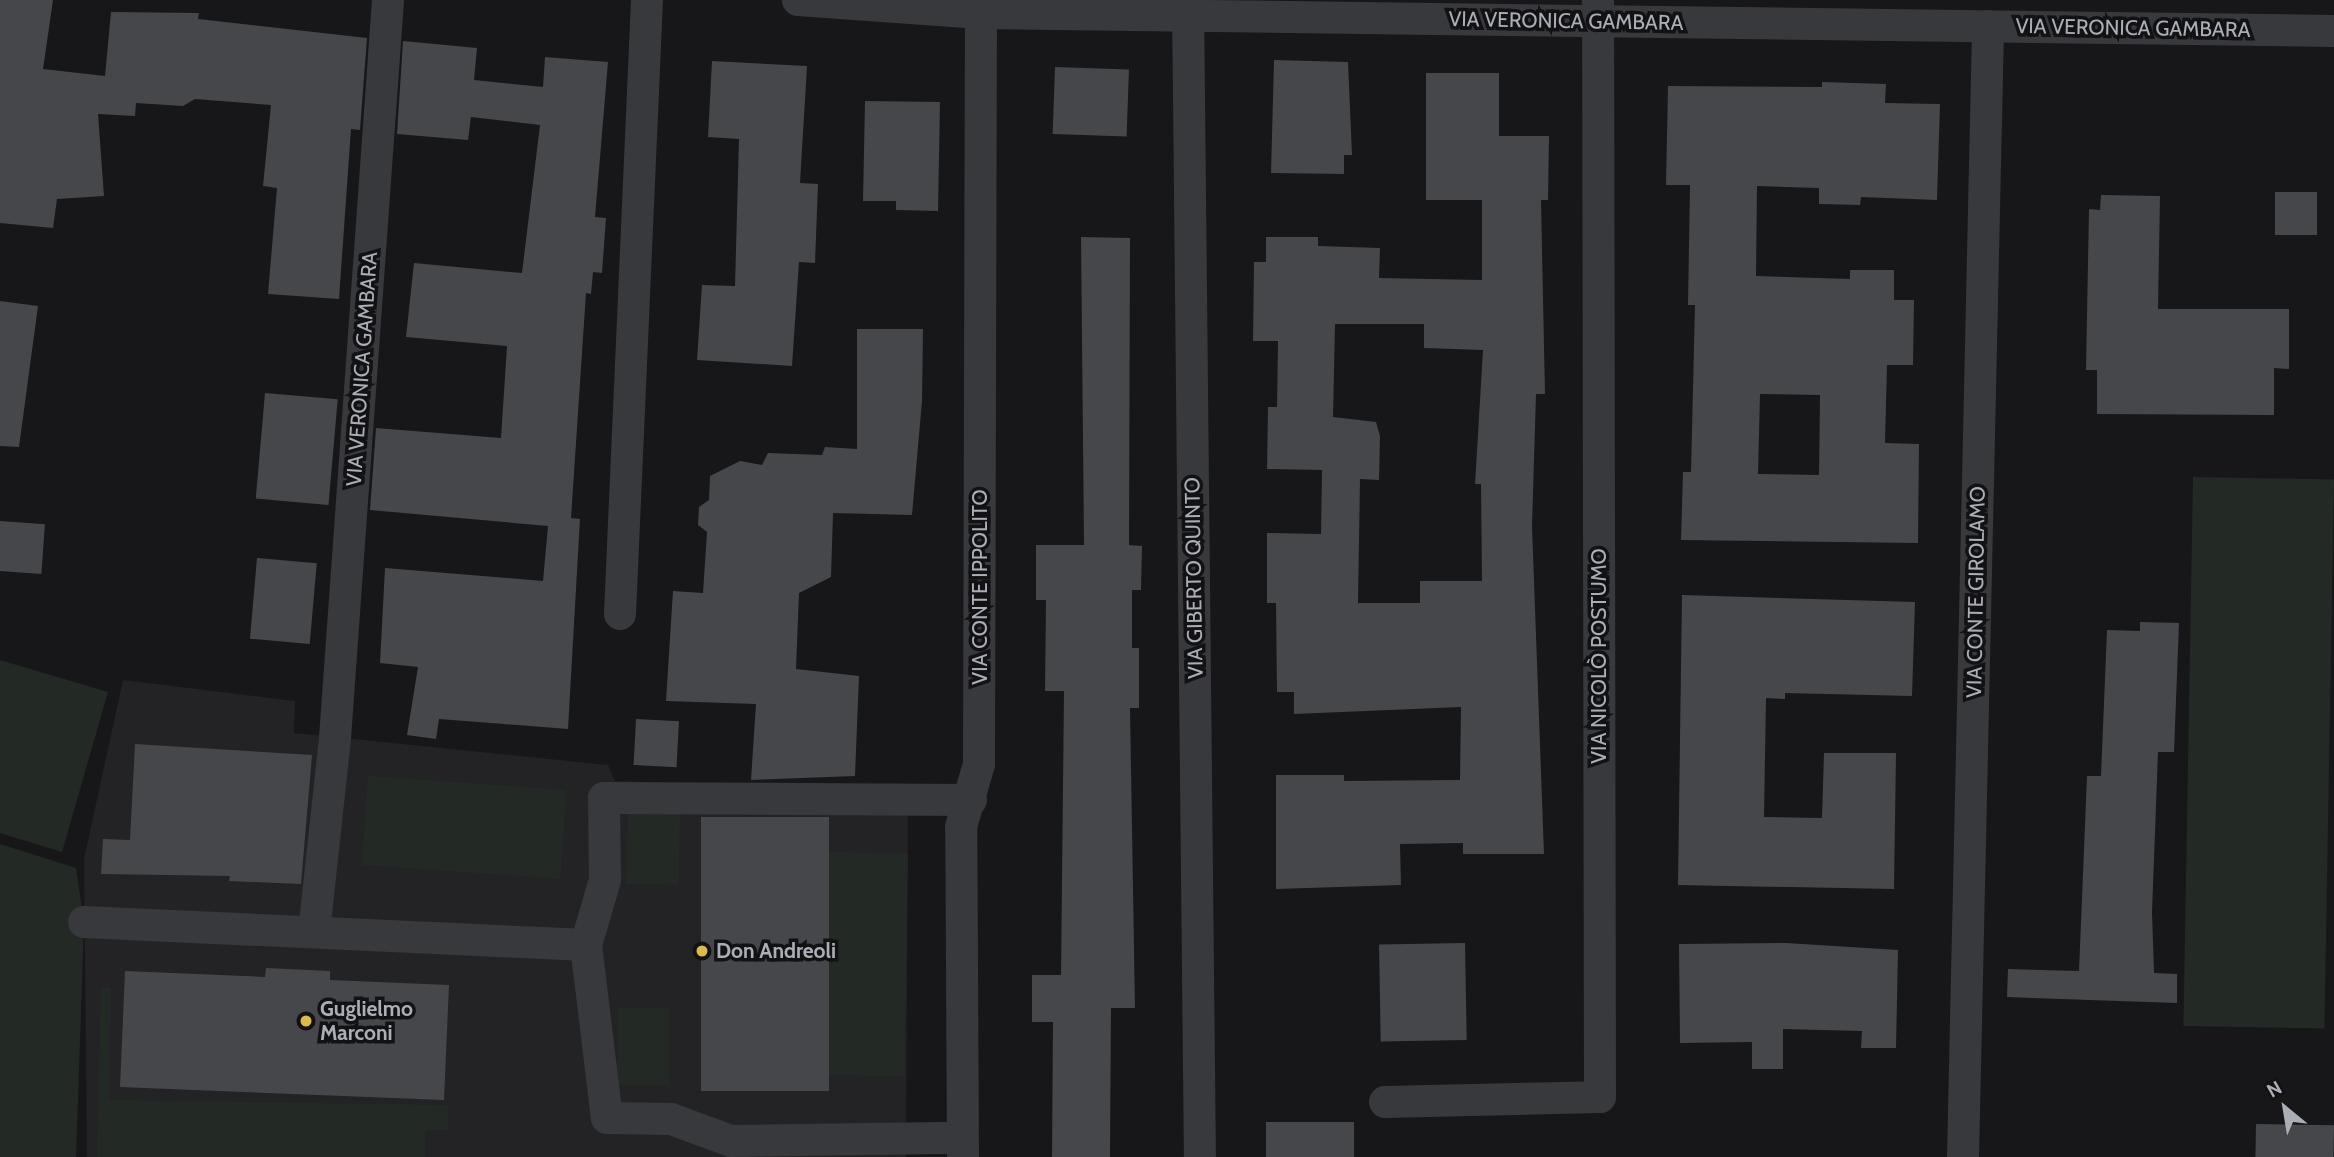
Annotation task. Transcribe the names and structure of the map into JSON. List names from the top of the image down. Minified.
{"streets":{"street":["VIA VERONICA GAMBARA","VIA GIBERTO QUINTO","VIA CONTE IPPOLITO","VIA CONTE GIROLAMO","VIA NICOLÒ POSTUMO"]},"crossings":[["VIA VERONICA GAMBARA","VIA GIBERTO QUINTO"],["VIA VERONICA GAMBARA","VIA CONTE IPPOLITO"],["VIA VERONICA GAMBARA","VIA CONTE GIROLAMO"],["VIA VERONICA GAMBARA","VIA NICOLÒ POSTUMO"]],"places":["Don Andreoli","Guglielmo Marconi"],"north":"top left"}
